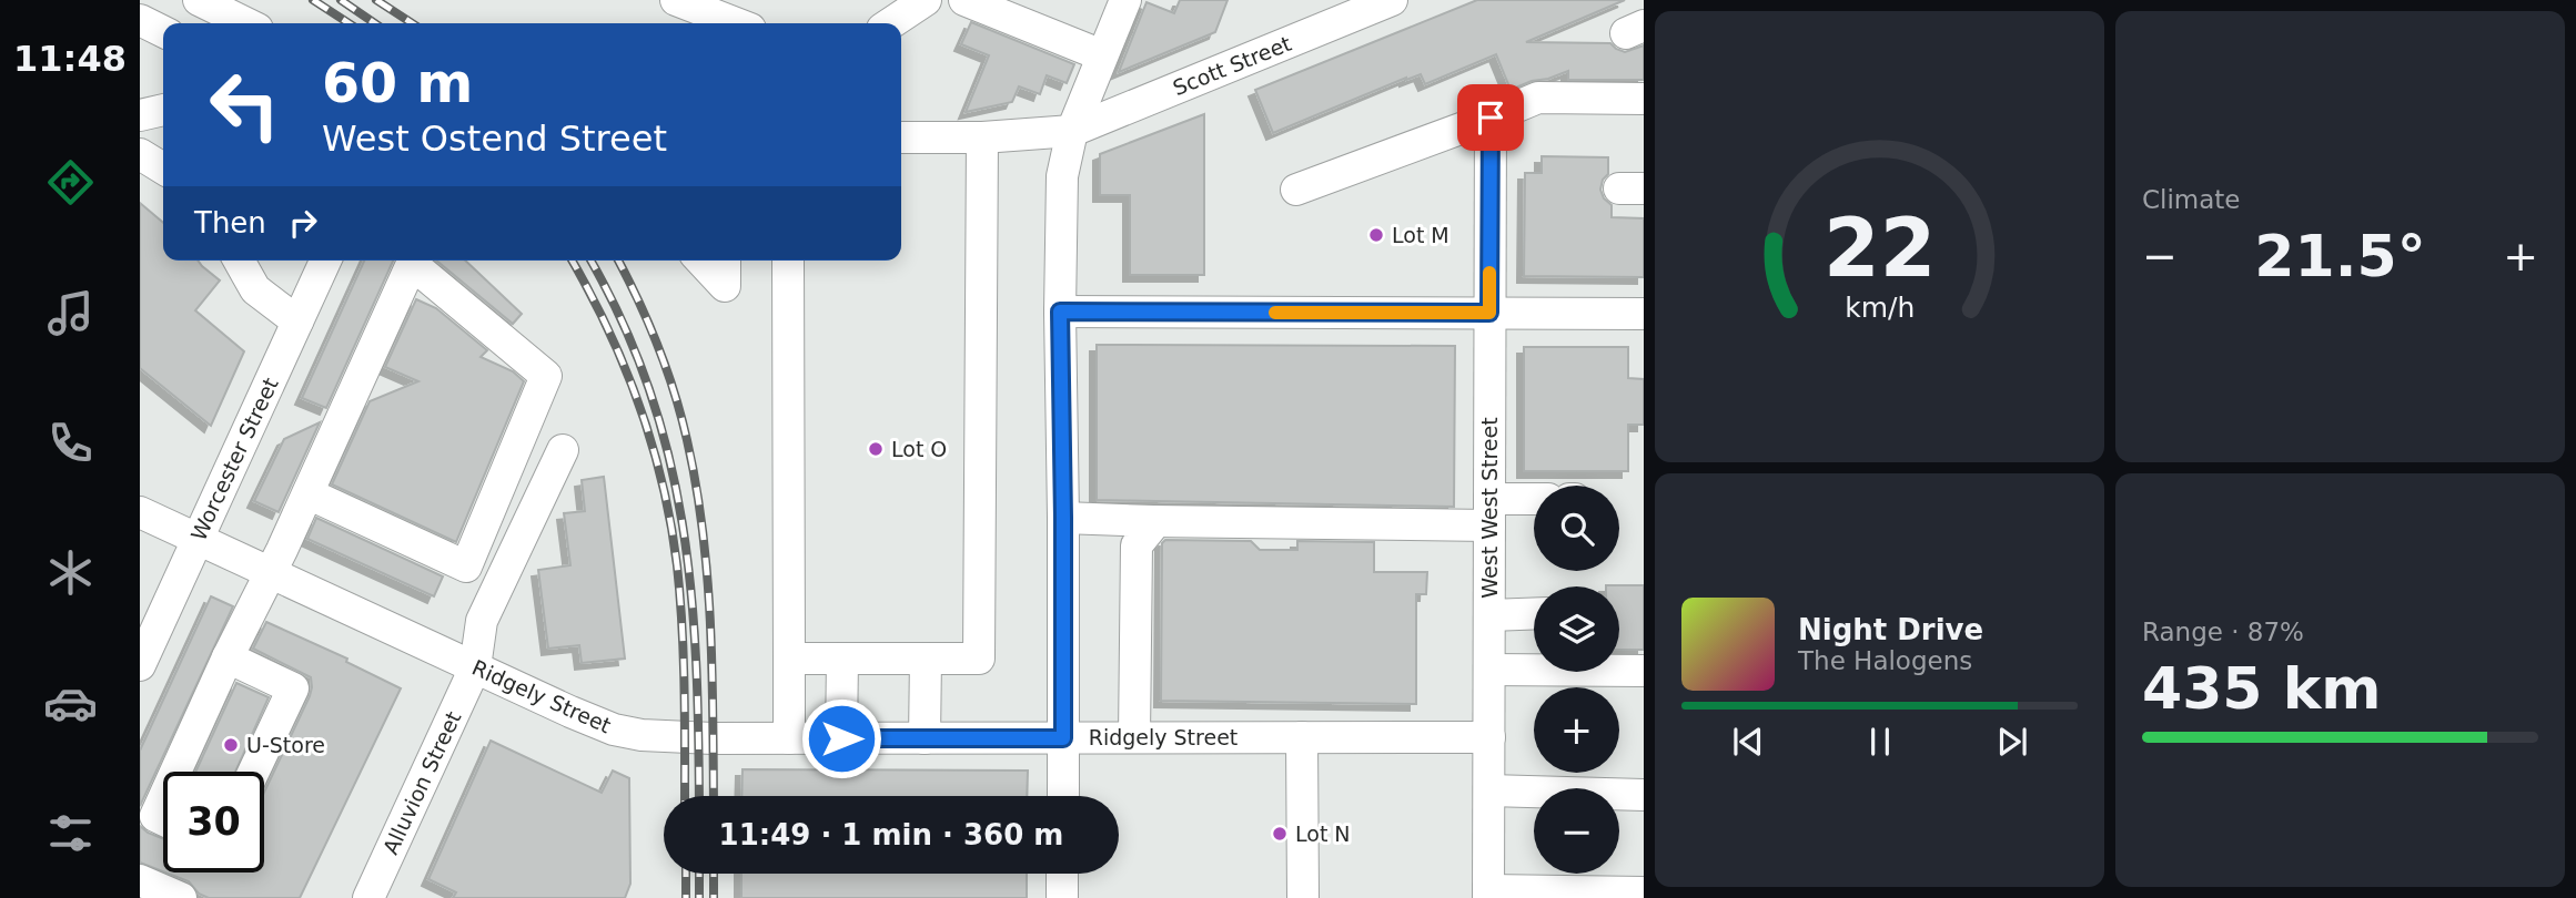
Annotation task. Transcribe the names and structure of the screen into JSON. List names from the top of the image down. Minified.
{"streets":{"street":["Scott Street","Worcester Street","West West Street","Ridgely Street","Alluvion Street"]},"crossings":[["Worcester Street","Ridgely Street"],["West West Street","Ridgely Street"],["Ridgely Street","Alluvion Street"]],"places":["Lot M","Lot O","U-Store","Lot N"],"page":{"tabs":"11:48","tile":["Climate",["Range · 87%","435 km"]],"turn":["60 m","West Ostend Street"],"then":"Then","heat":["−","21.5°","+"],"map_buttons":["+","−"],"song":["Night Drive","The Halogens"],"limit":"30","trip":"11:49 · 1 min · 360 m","gauge":["22","km/h"]}}
